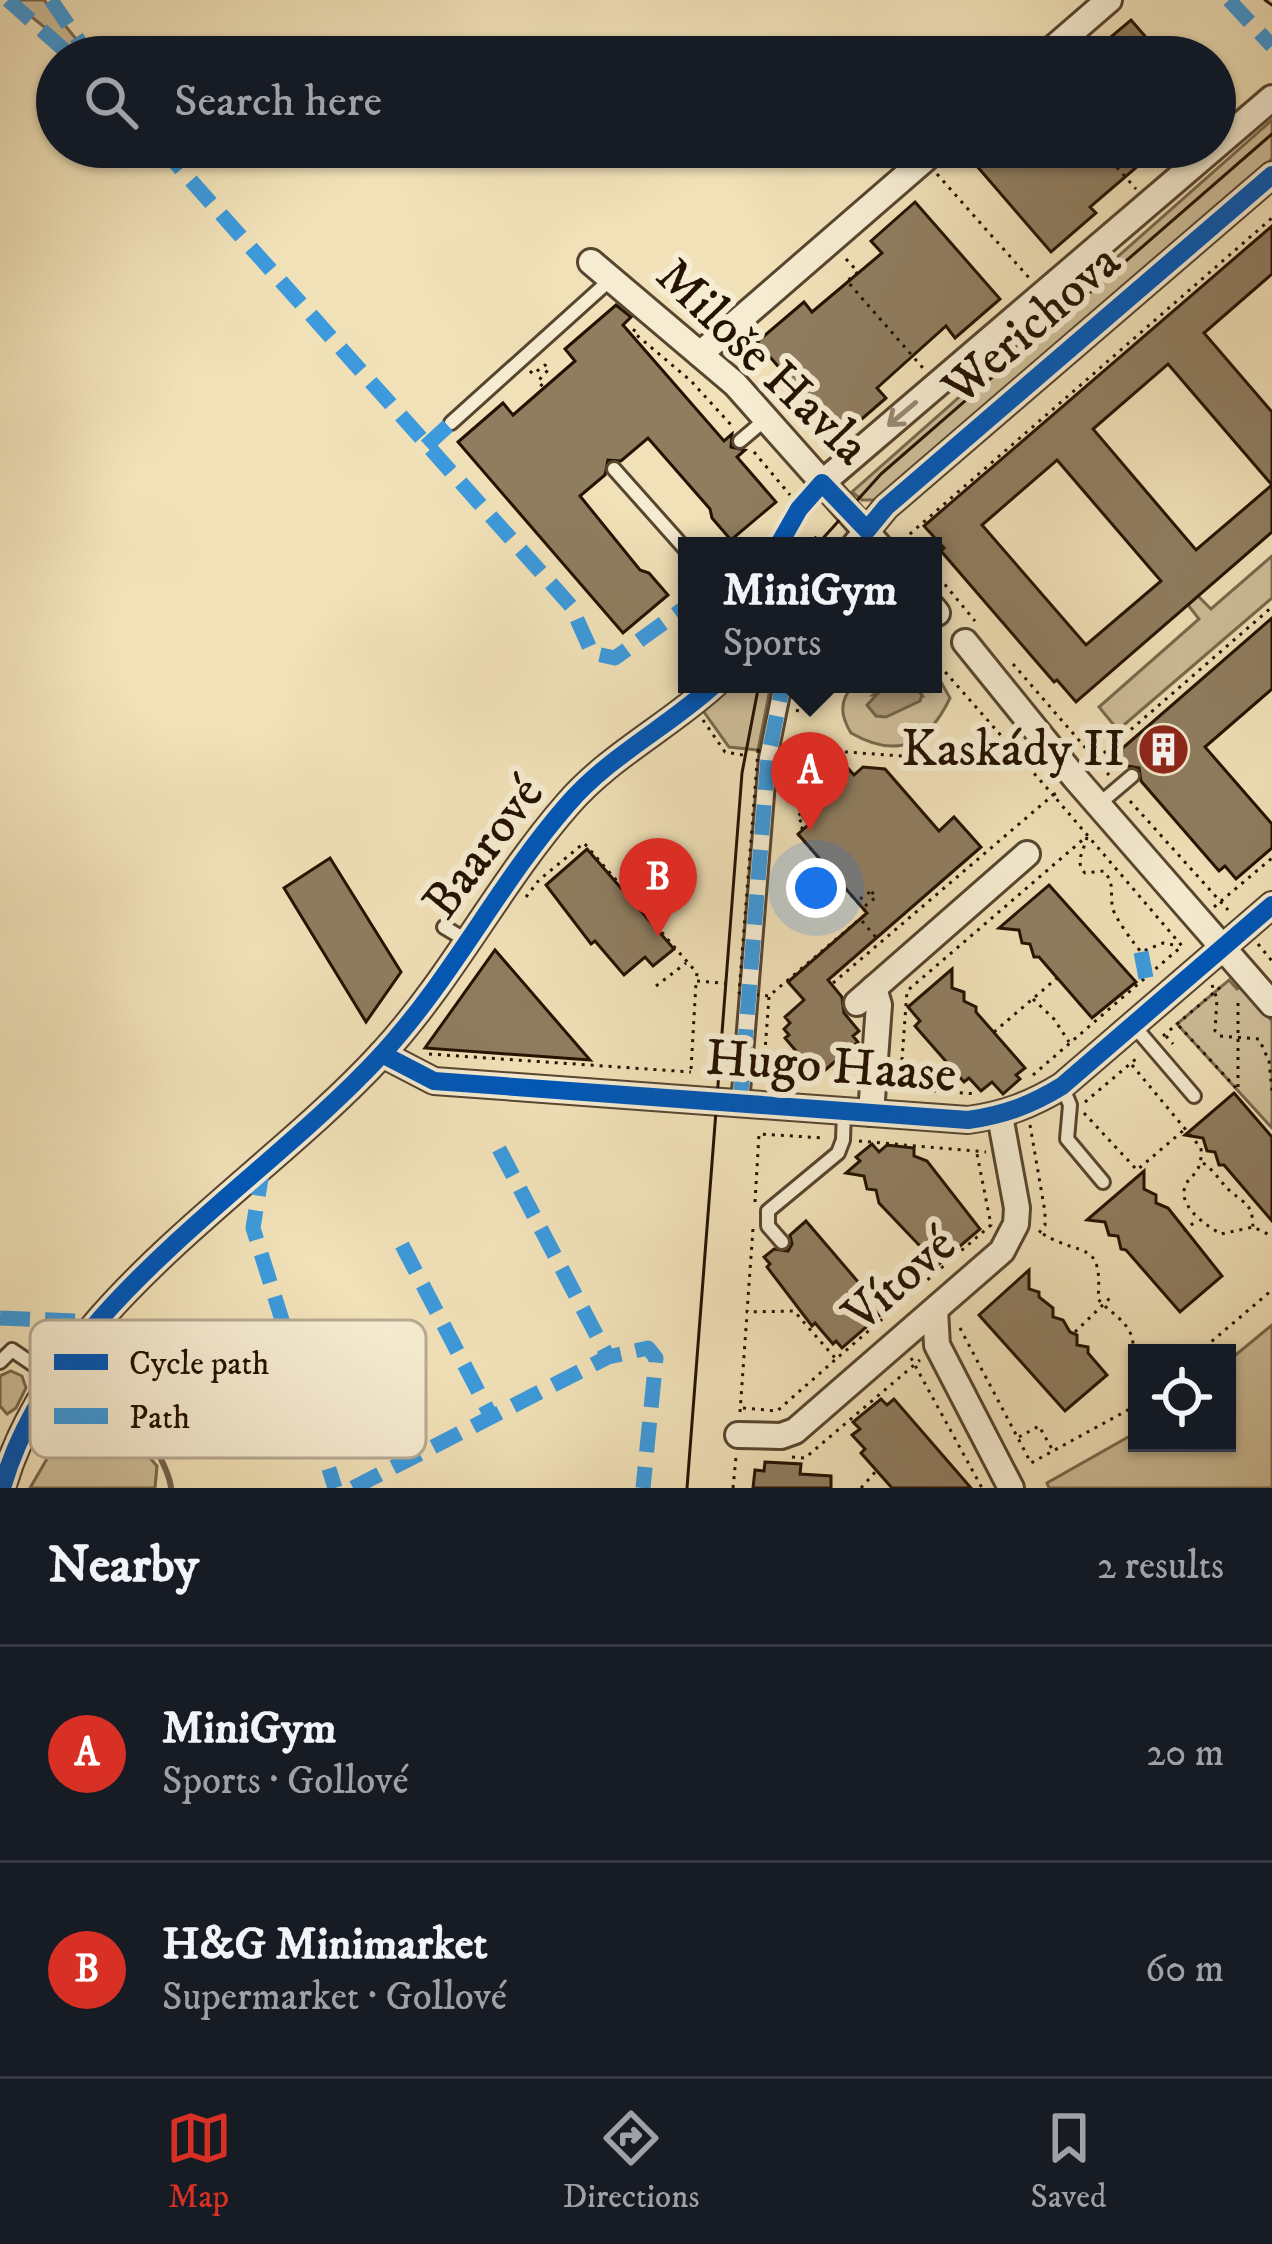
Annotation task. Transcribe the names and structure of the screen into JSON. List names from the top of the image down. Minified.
{"streets":{"street":["Werichova","Miloše Havla","Baarové","Hugo Haase","Vítové"]},"crossings":[["Baarové","Hugo Haase"],["Hugo Haase","Vítové"]],"places":{"building":["Kaskády II"]},"legend":["Cycle path","Path"],"page":{"search":"Search here","popup":["MiniGym","Sports"],"pins":["A","B"],"heading":["Nearby","2 results"],"list":[{"mark":"A","name":"MiniGym","note":"Sports · Gollové","value":"20 m"},{"mark":"B","name":"H&G Minimarket","note":"Supermarket · Gollové","value":"60 m"}],"nav":["Map","Directions","Saved"]}}
